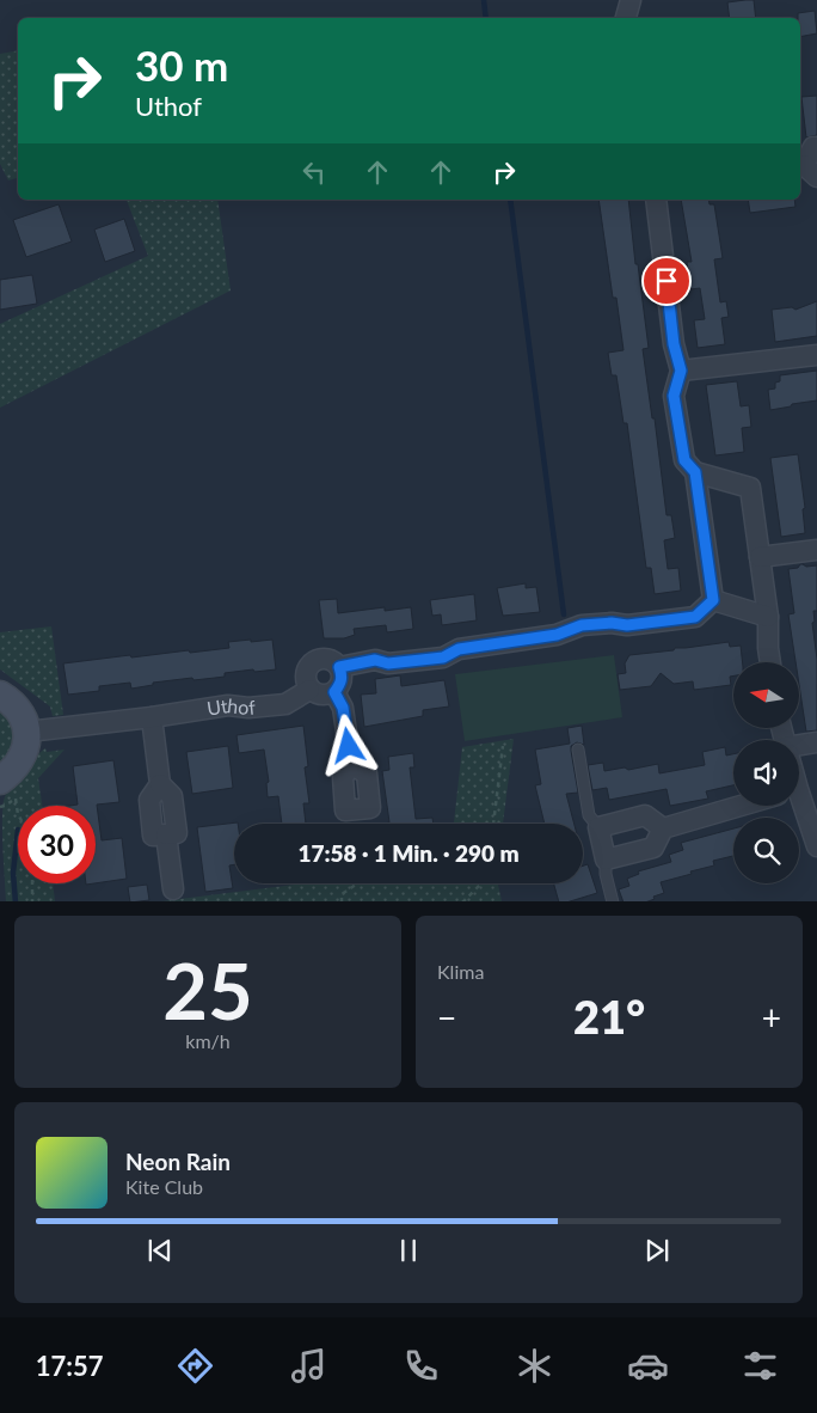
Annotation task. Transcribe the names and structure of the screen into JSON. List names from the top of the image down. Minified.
{"streets":{"street":["Uthof"]},"north":"left","page":{"turn":["30 m","Uthof"],"limit":"30","trip":"17:58 · 1 Min. · 290 m","tile":[["25","km/h"],"Klima"],"heat":["−","21°","+"],"song":["Neon Rain","Kite Club"],"tabs":"17:57"}}
